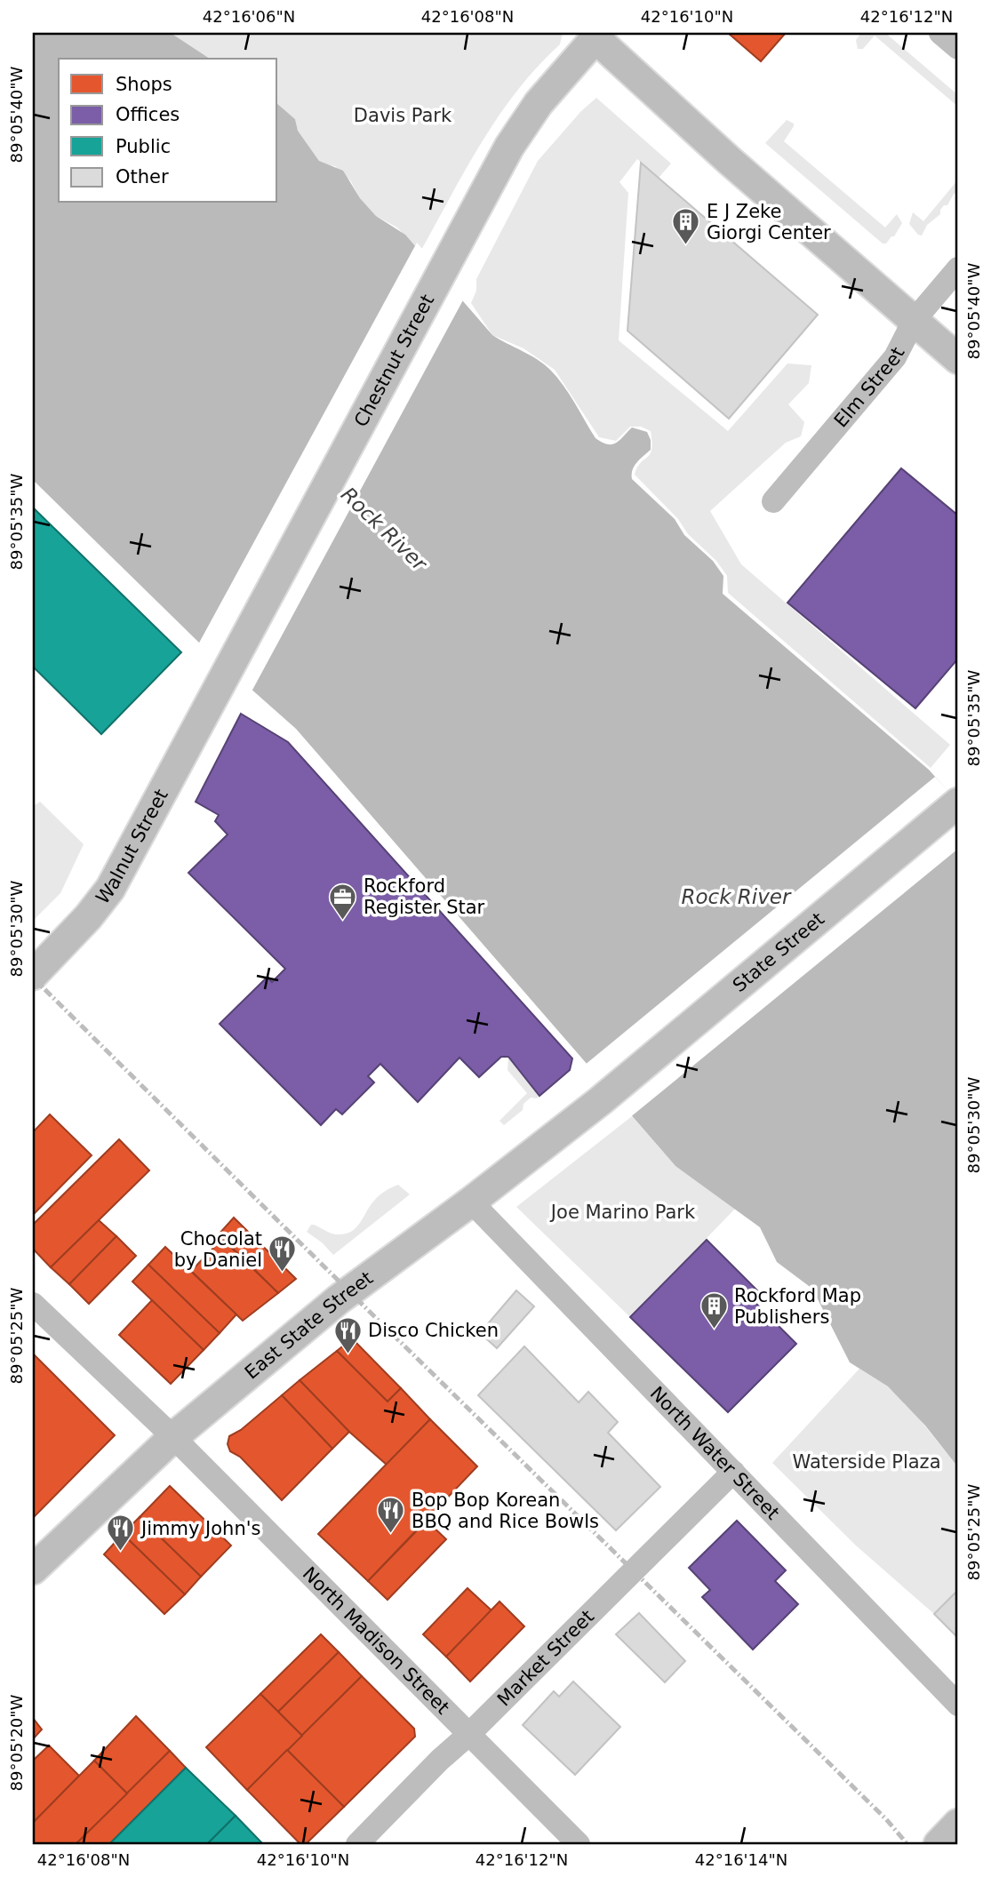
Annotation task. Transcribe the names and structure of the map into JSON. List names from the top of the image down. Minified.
{"streets":{"main road":["Chestnut Street","Walnut Street","State Street","East State Street"],"street":["Elm Street","North Water Street","North Madison Street","Market Street"]},"crossings":[["Chestnut Street","Walnut Street"],["State Street","East State Street"],["East State Street","North Water Street"],["East State Street","North Madison Street"],["North Water Street","Market Street"],["North Madison Street","Market Street"]],"water":["Rock River"],"parks":["Davis Park","Joe Marino Park","Waterside Plaza"],"places":{"building":["E J Zeke Giorgi Center","Rockford Map Publishers"],"office":["Rockford Register Star"],"restaurant":["Chocolat by Daniel","Disco Chicken","Bop Bop Korean BBQ and Rice Bowls","Jimmy John's"]},"legend":["Shops","Offices","Public","Other"],"coordinates":["42°16'06\"N","42°16'08\"N","42°16'10\"N","42°16'12\"N","89°05'40\"W","89°05'35\"W","89°05'30\"W","89°05'25\"W","89°05'20\"W","42°16'14\"N"]}
